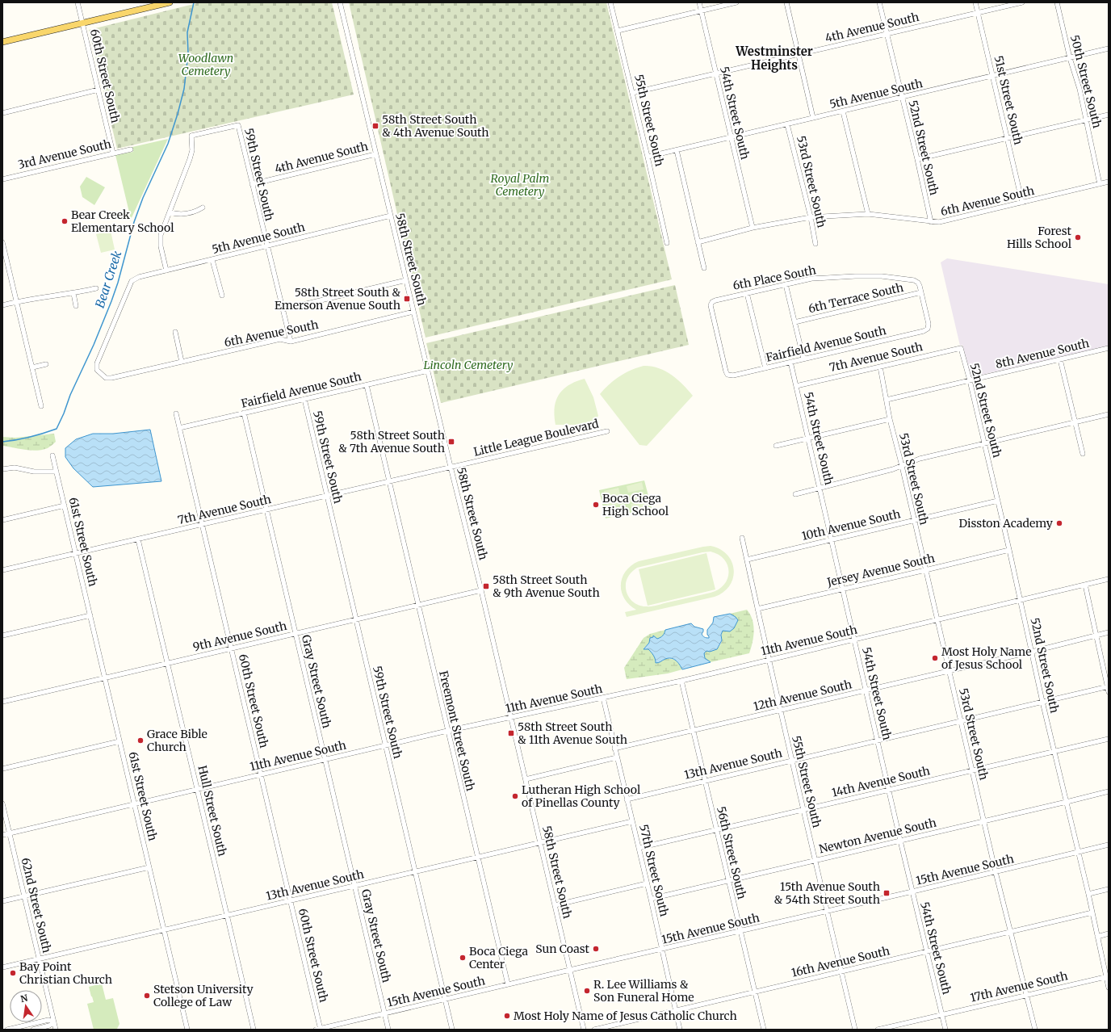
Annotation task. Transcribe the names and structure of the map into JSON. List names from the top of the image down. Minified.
{"streets":{"street":["4th Avenue South","60th Street South","50th Street South","5th Avenue South","51st Street South","54th Street South","55th Street South","52nd Street South","3rd Avenue South","59th Street South","53rd Street South","6th Avenue South","58th Street South","6th Place South","6th Terrace South","Fairfield Avenue South","8th Avenue South","7th Avenue South","Little League Boulevard","10th Avenue South","61st Street South","Jersey Avenue South","9th Avenue South","11th Avenue South","Gray Street South","12th Avenue South","Freemont Street South","13th Avenue South","14th Avenue South","Hull Street South","Newton Avenue South","56th Street South","15th Avenue South","57th Street South","62nd Street South","16th Avenue South","17th Avenue South"]},"crossings":[["4th Avenue South","51st Street South"],["4th Avenue South","54th Street South"],["4th Avenue South","55th Street South"],["4th Avenue South","52nd Street South"],["4th Avenue South","59th Street South"],["4th Avenue South","58th Street South"],["60th Street South","3rd Avenue South"],["60th Street South","Fairfield Avenue South"],["60th Street South","7th Avenue South"],["60th Street South","9th Avenue South"],["60th Street South","11th Avenue South"],["60th Street South","13th Avenue South"],["60th Street South","15th Avenue South"],["50th Street South","5th Avenue South"],["50th Street South","6th Avenue South"],["5th Avenue South","51st Street South"],["5th Avenue South","54th Street South"],["5th Avenue South","55th Street South"],["5th Avenue South","52nd Street South"],["5th Avenue South","59th Street South"],["5th Avenue South","53rd Street South"],["5th Avenue South","6th Avenue South"],["5th Avenue South","58th Street South"],["51st Street South","6th Avenue South"],["54th Street South","6th Avenue South"],["54th Street South","Fairfield Avenue South"],["54th Street South","7th Avenue South"],["54th Street South","10th Avenue South"],["54th Street South","Jersey Avenue South"],["54th Street South","11th Avenue South"],["54th Street South","12th Avenue South"],["54th Street South","13th Avenue South"],["54th Street South","14th Avenue South"],["54th Street South","Newton Avenue South"],["54th Street South","15th Avenue South"],["54th Street South","16th Avenue South"],["54th Street South","17th Avenue South"],["55th Street South","10th Avenue South"],["55th Street South","Jersey Avenue South"],["55th Street South","11th Avenue South"],["55th Street South","12th Avenue South"],["55th Street South","13th Avenue South"],["55th Street South","14th Avenue South"],["55th Street South","Newton Avenue South"],["55th Street South","15th Avenue South"],["55th Street South","16th Avenue South"],["52nd Street South","6th Avenue South"],["52nd Street South","8th Avenue South"],["52nd Street South","7th Avenue South"],["52nd Street South","10th Avenue South"],["52nd Street South","Jersey Avenue South"],["52nd Street South","11th Avenue South"],["52nd Street South","12th Avenue South"],["52nd Street South","13th Avenue South"],["52nd Street South","14th Avenue South"],["52nd Street South","Newton Avenue South"],["52nd Street South","15th Avenue South"],["52nd Street South","16th Avenue South"],["52nd Street South","17th Avenue South"],["59th Street South","6th Avenue South"],["59th Street South","Fairfield Avenue South"],["59th Street South","7th Avenue South"],["59th Street South","9th Avenue South"],["59th Street South","11th Avenue South"],["59th Street South","13th Avenue South"],["59th Street South","15th Avenue South"],["53rd Street South","6th Avenue South"],["53rd Street South","8th Avenue South"],["53rd Street South","7th Avenue South"],["53rd Street South","10th Avenue South"],["53rd Street South","Jersey Avenue South"],["53rd Street South","11th Avenue South"],["53rd Street South","12th Avenue South"],["53rd Street South","13th Avenue South"],["53rd Street South","14th Avenue South"],["53rd Street South","Newton Avenue South"],["53rd Street South","15th Avenue South"],["53rd Street South","16th Avenue South"],["53rd Street South","17th Avenue South"],["6th Avenue South","58th Street South"],["58th Street South","Fairfield Avenue South"],["58th Street South","7th Avenue South"],["58th Street South","Little League Boulevard"],["58th Street South","9th Avenue South"],["58th Street South","11th Avenue South"],["58th Street South","13th Avenue South"],["58th Street South","15th Avenue South"],["6th Place South","6th Terrace South"],["6th Place South","Fairfield Avenue South"],["6th Terrace South","Fairfield Avenue South"],["Fairfield Avenue South","Gray Street South"],["Fairfield Avenue South","Freemont Street South"],["7th Avenue South","Little League Boulevard"],["7th Avenue South","61st Street South"],["7th Avenue South","Gray Street South"],["7th Avenue South","Freemont Street South"],["7th Avenue South","Hull Street South"],["61st Street South","9th Avenue South"],["61st Street South","11th Avenue South"],["61st Street South","13th Avenue South"],["9th Avenue South","Gray Street South"],["9th Avenue South","Freemont Street South"],["9th Avenue South","Hull Street South"],["11th Avenue South","Gray Street South"],["11th Avenue South","Freemont Street South"],["11th Avenue South","Hull Street South"],["11th Avenue South","56th Street South"],["11th Avenue South","57th Street South"],["11th Avenue South","62nd Street South"],["Gray Street South","13th Avenue South"],["Gray Street South","15th Avenue South"],["12th Avenue South","56th Street South"],["12th Avenue South","57th Street South"],["Freemont Street South","13th Avenue South"],["Freemont Street South","15th Avenue South"],["13th Avenue South","Hull Street South"],["13th Avenue South","56th Street South"],["13th Avenue South","57th Street South"],["13th Avenue South","62nd Street South"],["14th Avenue South","56th Street South"],["14th Avenue South","57th Street South"],["Newton Avenue South","56th Street South"],["Newton Avenue South","57th Street South"],["56th Street South","15th Avenue South"],["56th Street South","16th Avenue South"],["15th Avenue South","57th Street South"],["57th Street South","16th Avenue South"]],"districts":["Westminster Heights"],"water":["Bear Creek"],"parks":["Woodlawn Cemetery","Royal Palm Cemetery","Lincoln Cemetery"],"places":{"transit":["58th Street South & 4th Avenue South","58th Street South & Emerson Avenue South","58th Street South & 7th Avenue South","58th Street South & 9th Avenue South","58th Street South & 11th Avenue South","15th Avenue South & 54th Street South"],"other":["Bear Creek Elementary School","Forest Hills School","Boca Ciega High School","Disston Academy","Most Holy Name of Jesus School","Grace Bible Church","Lutheran High School of Pinellas County","Sun Coast","Boca Ciega Center","Bay Point Christian Church","R. Lee Williams & Son Funeral Home","Stetson University College of Law","Most Holy Name of Jesus Catholic Church"]},"north":"top"}
